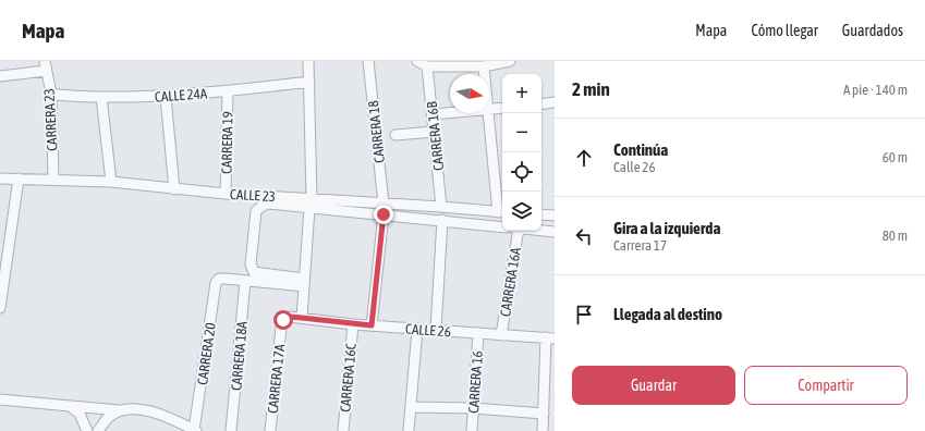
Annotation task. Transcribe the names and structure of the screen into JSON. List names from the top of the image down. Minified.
{"streets":{"street":["CALLE 24A","CARRERA 23","CARRERA 18","CARRERA 16B","CARRERA 19","CALLE 23","CARRERA 16A","CALLE 26","CARRERA 20","CARRERA 18A","CARRERA 16C","CARRERA 17A","CARRERA 16"]},"crossings":[["CALLE 24A","CARRERA 23"],["CALLE 24A","CARRERA 19"],["CARRERA 23","CALLE 23"],["CARRERA 18","CALLE 23"],["CARRERA 16B","CALLE 23"],["CARRERA 19","CALLE 23"],["CARRERA 16A","CALLE 26"],["CALLE 26","CARRERA 16C"],["CALLE 26","CARRERA 17A"],["CALLE 26","CARRERA 16"],["CARRERA 20","CARRERA 18A"]],"north":"right","page":{"header":"Mapa","nav":["Mapa","Cómo llegar","Guardados"],"heading":["2 min","A pie · 140 m"],"map_buttons":["+","−"],"list":[["Continúa","Calle 26","60 m"],["Gira a la izquierda","Carrera 17","80 m"],"Llegada al destino"],"buttons":["Guardar","Compartir"]}}
